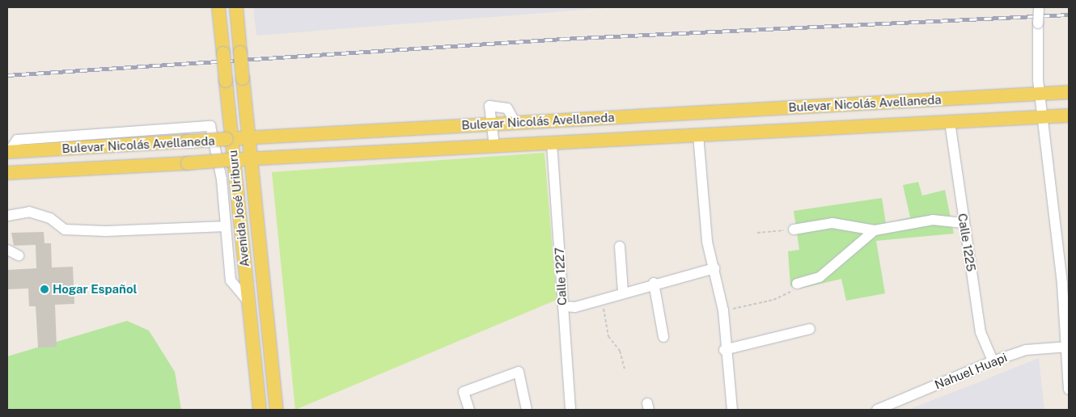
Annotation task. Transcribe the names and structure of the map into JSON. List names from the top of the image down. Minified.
{"streets":{"main road":["Bulevar Nicolás Avellaneda","Avenida José Uriburu"],"street":["Calle 1225","Calle 1227","Nahuel Huapi"]},"crossings":[["Bulevar Nicolás Avellaneda","Avenida José Uriburu"],["Bulevar Nicolás Avellaneda","Calle 1225"],["Bulevar Nicolás Avellaneda","Calle 1227"],["Calle 1225","Nahuel Huapi"]],"places":["Hogar Español"]}
